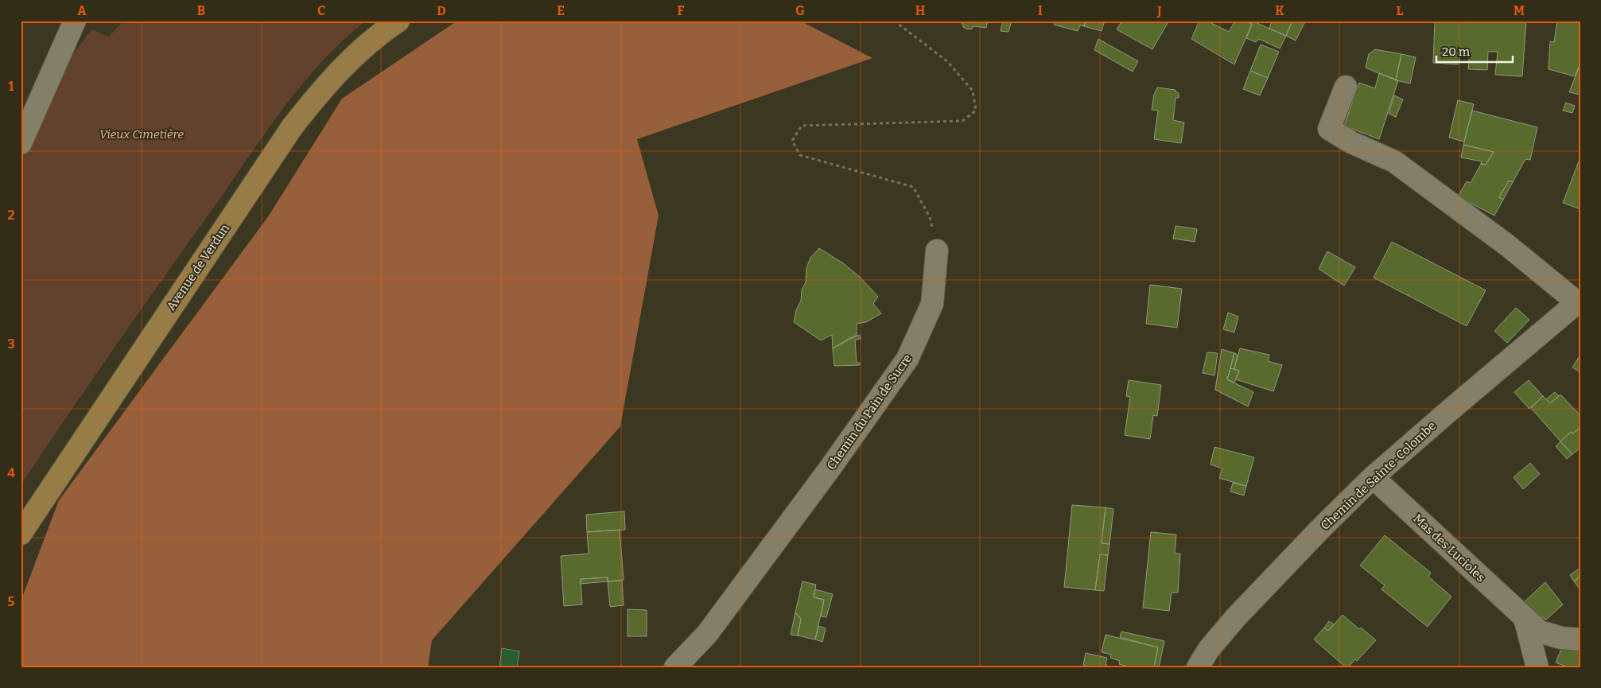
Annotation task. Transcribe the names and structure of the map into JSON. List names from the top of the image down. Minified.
{"streets":{"main road":["Avenue de Verdun"],"street":["Chemin du Pain de Sucre","Chemin de Sainte-Colombe","Mas des Lucioles"]},"crossings":[["Chemin de Sainte-Colombe","Mas des Lucioles"]],"parks":["Vieux Cimetière"],"scale_bar":"20 m","grid":{"columns":["A","B","C","D","E","F","G","H","I","J","K","L","M"],"rows":["1","2","3","4","5"]}}
